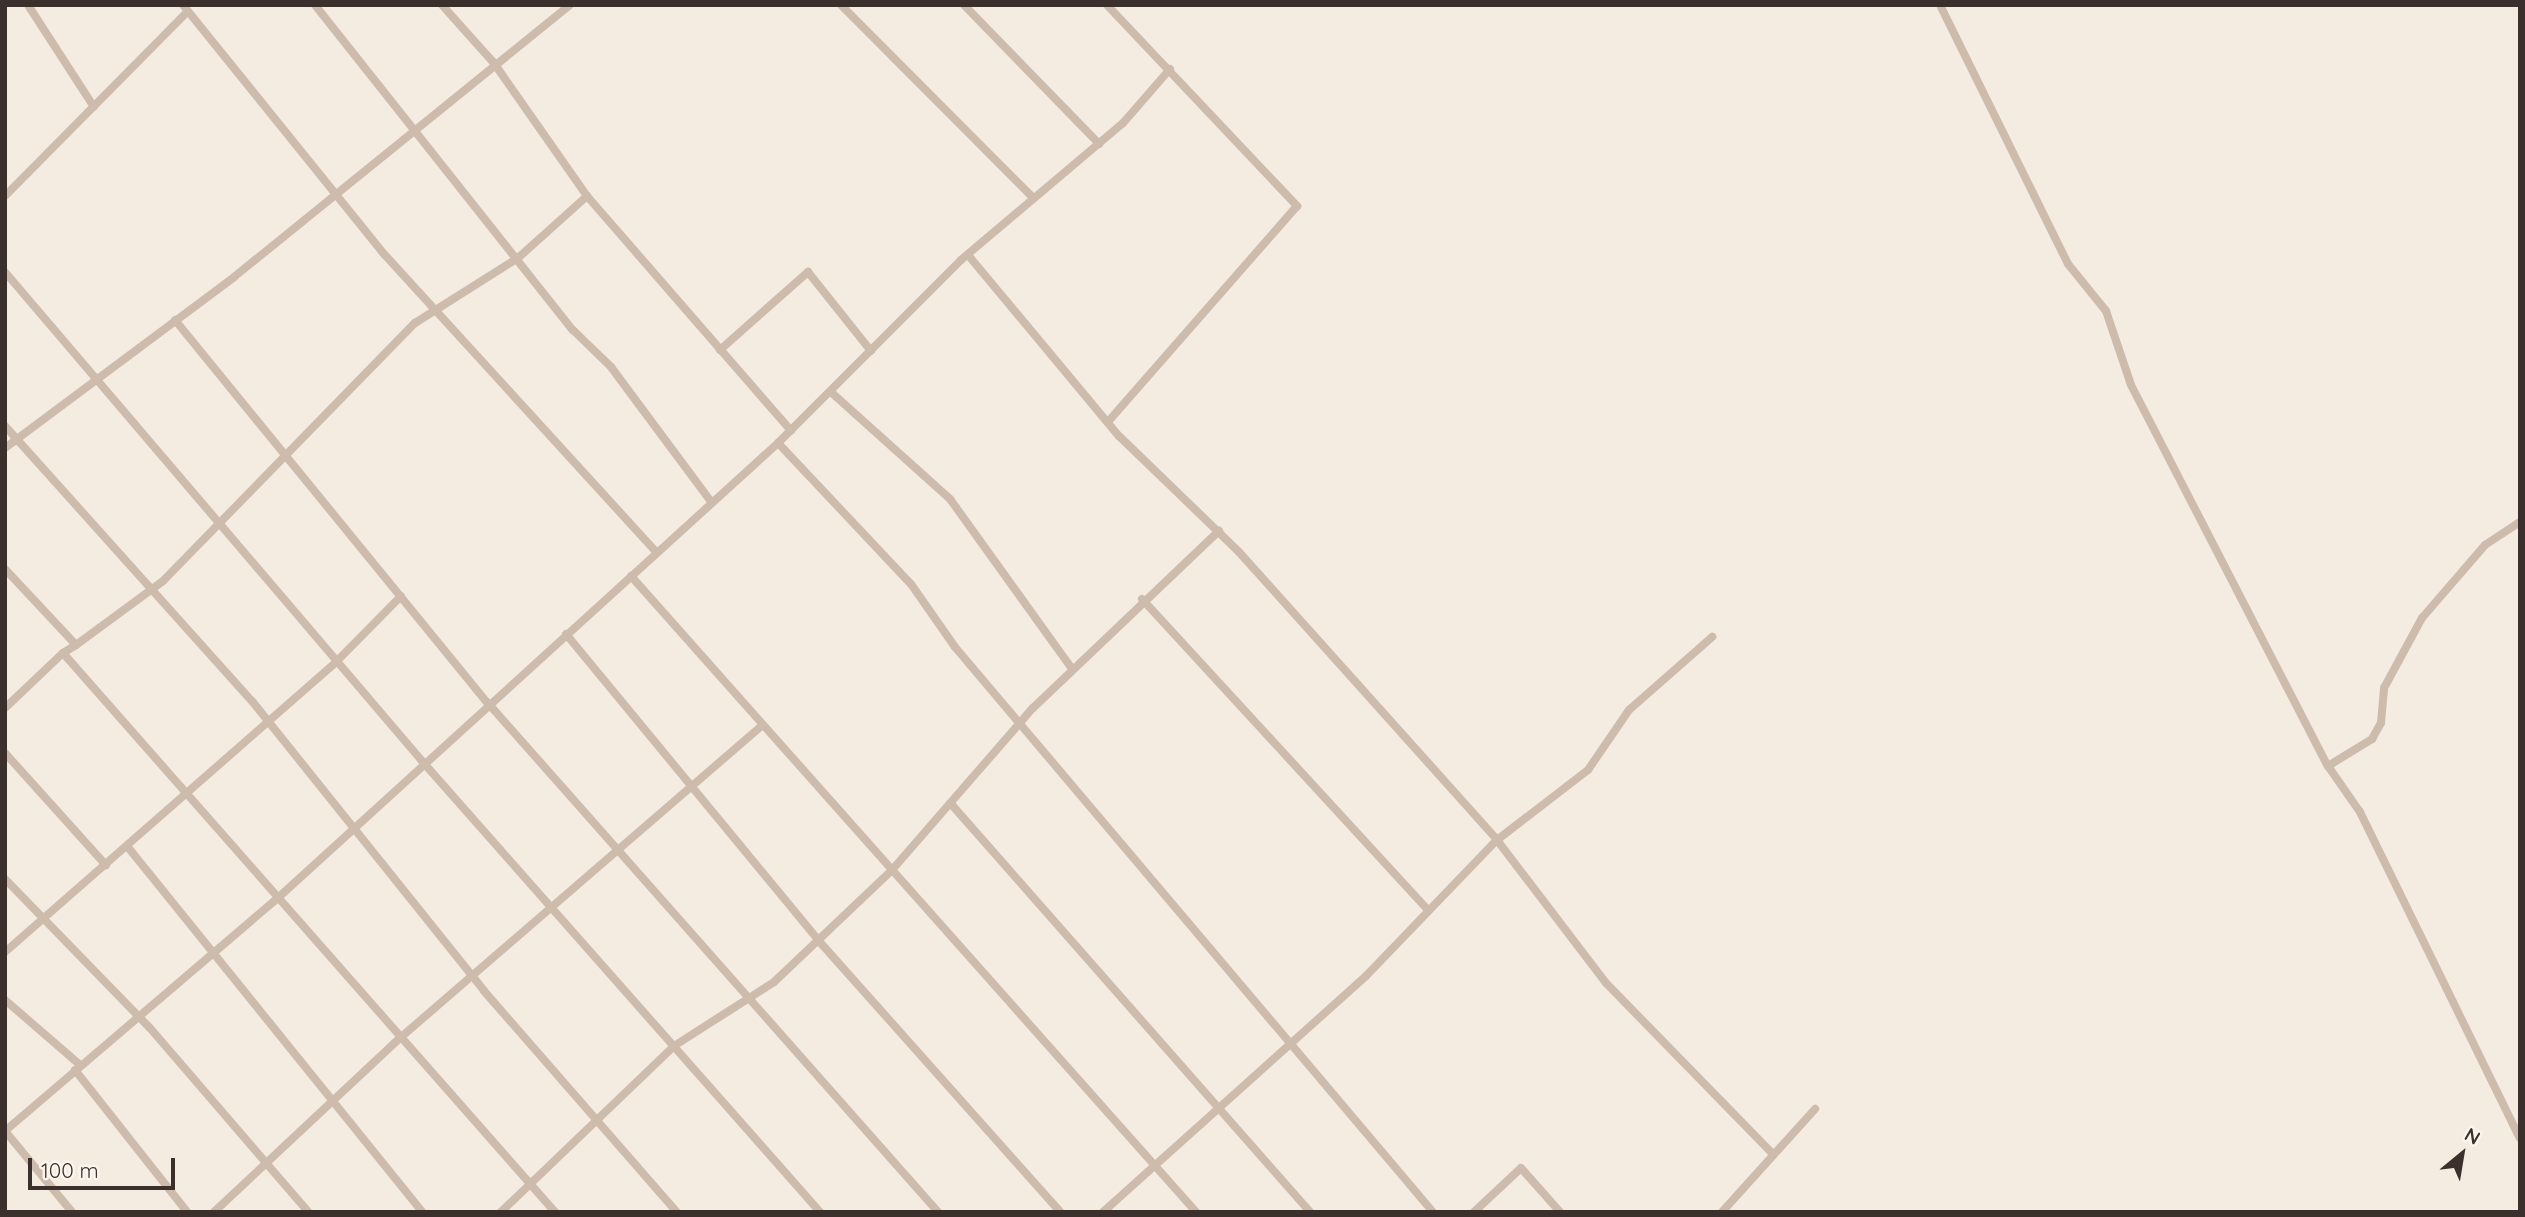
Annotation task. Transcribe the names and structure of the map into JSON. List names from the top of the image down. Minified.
{"scale_bar":"100 m","north":"top right"}
